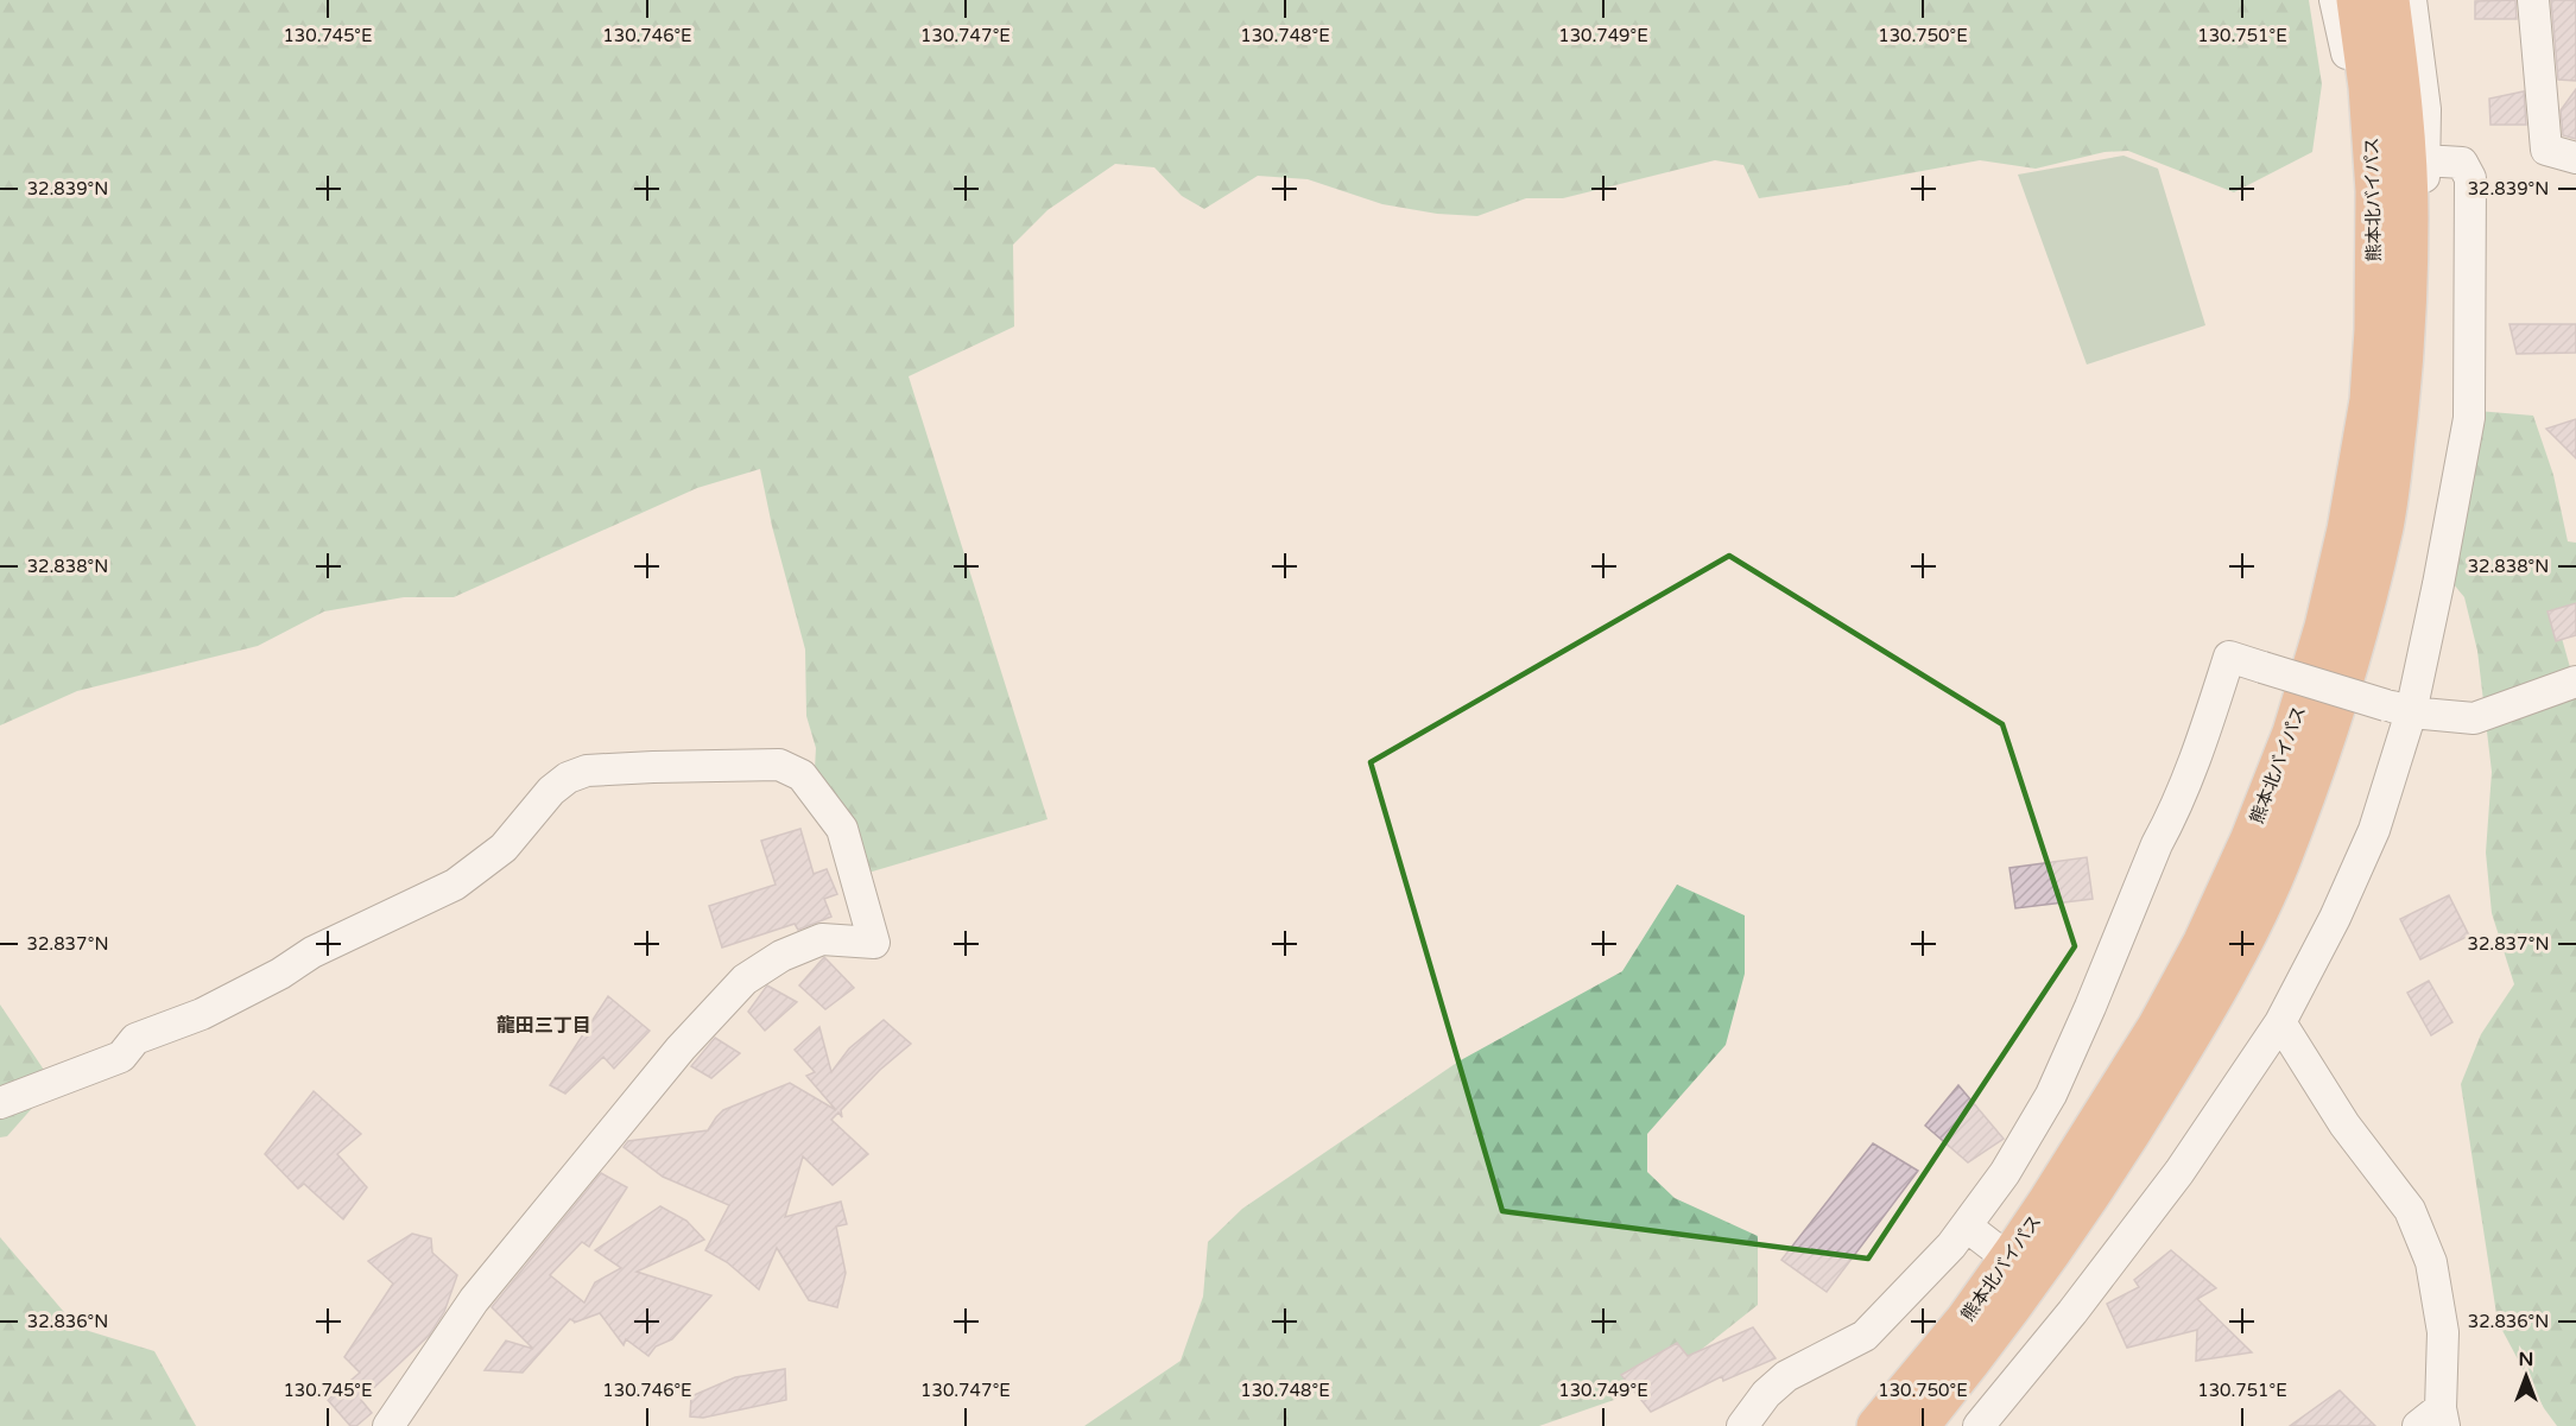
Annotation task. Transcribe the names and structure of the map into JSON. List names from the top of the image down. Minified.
{"streets":{"highway":["熊本北バイパス"]},"districts":["龍田三丁目"],"north":"top","coordinates":["130.745°E","130.746°E","130.747°E","130.748°E","130.749°E","130.750°E","130.751°E","32.839°N","32.838°N","32.837°N","32.836°N"]}
